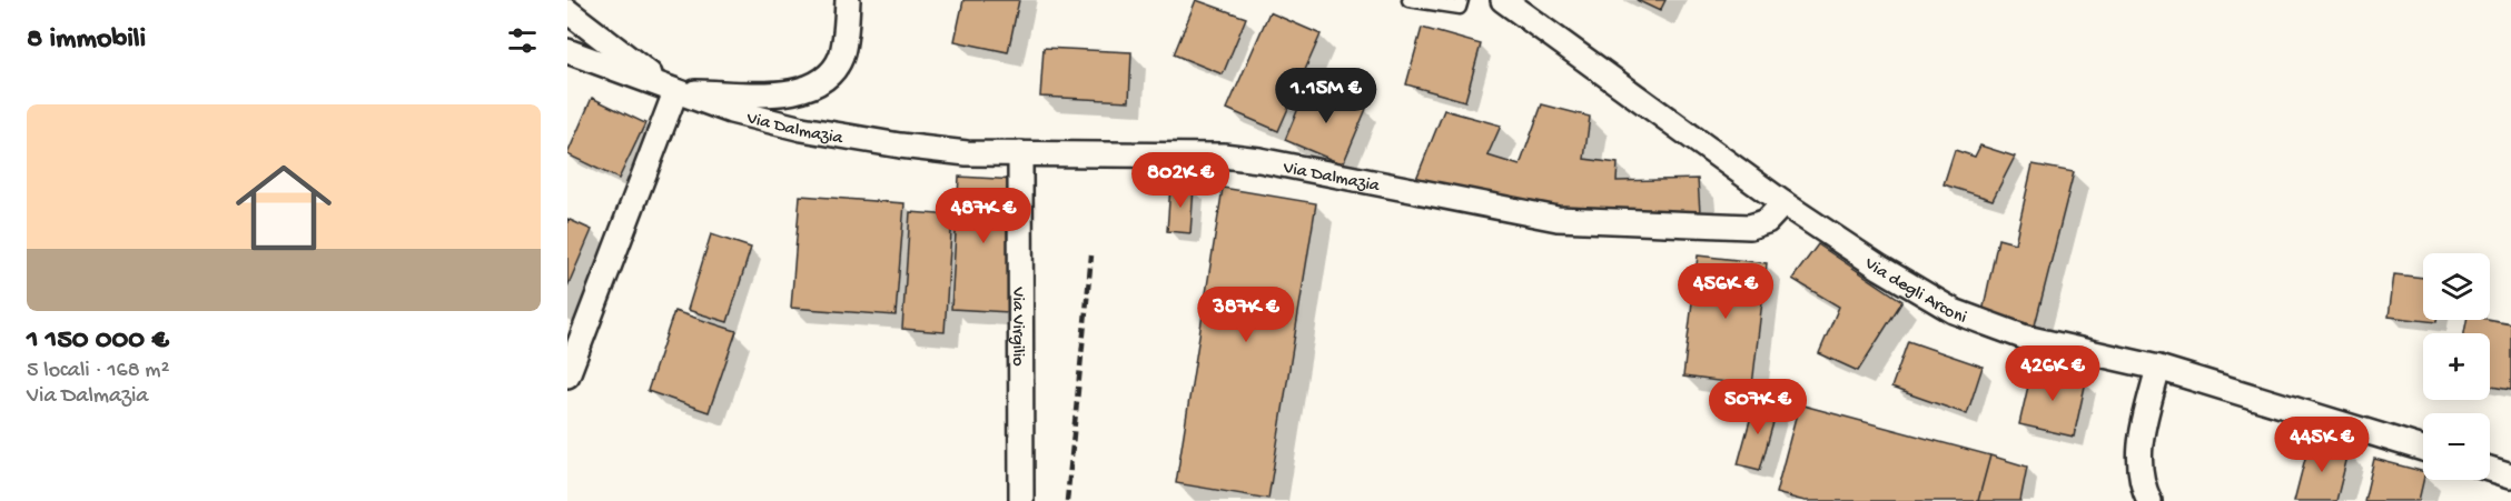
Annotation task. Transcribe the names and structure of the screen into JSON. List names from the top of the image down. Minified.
{"streets":{"street":["Via Dalmazia","Via degli Arconi","Via Virgilio"]},"crossings":[["Via Dalmazia","Via degli Arconi"],["Via Dalmazia","Via Virgilio"]],"page":{"heading":"8 immobili","price":["1.15M €","802K €","487K €","456K €","387K €","426K €","507K €","445K €"],"list":[{"name":"1 150 000 €","note":"5 locali · 168 m² · Via Dalmazia"}],"map_buttons":["+","−"]}}
